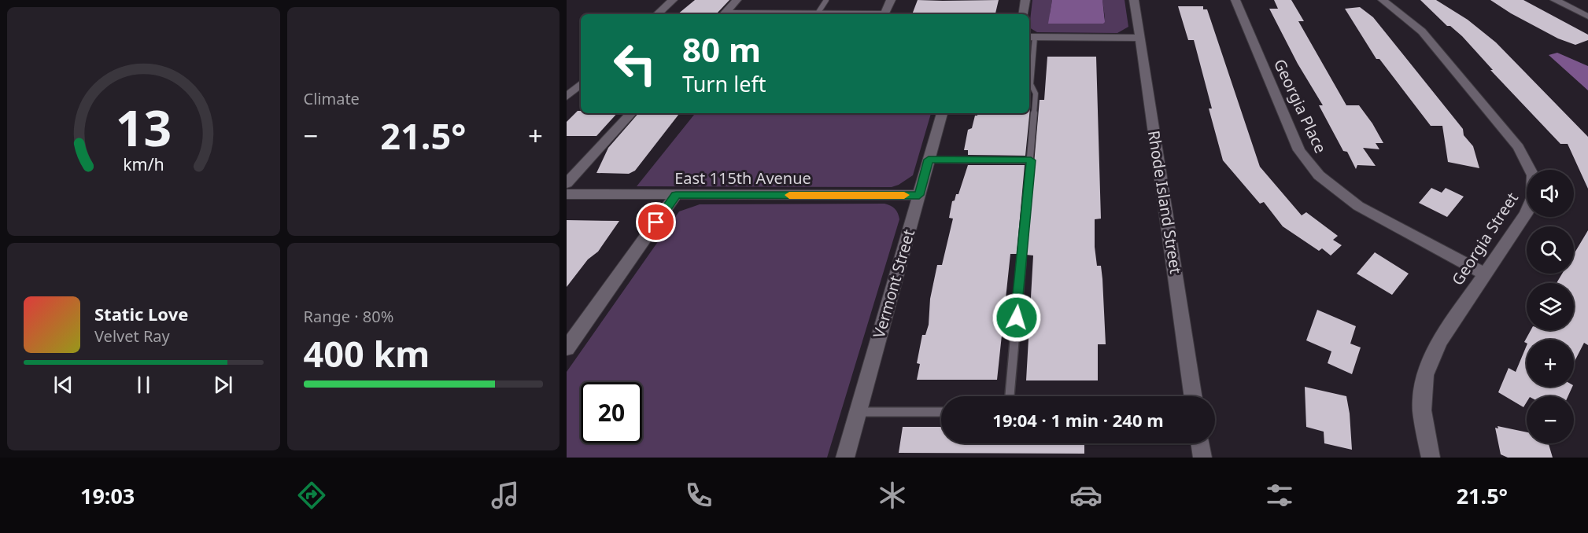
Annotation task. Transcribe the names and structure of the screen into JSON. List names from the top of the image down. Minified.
{"streets":{"street":["Georgia Place","East 115th Avenue","Rhode Island Street","Georgia Street","Vermont Street"]},"crossings":[["Georgia Place","Georgia Street"],["East 115th Avenue","Vermont Street"]],"page":{"tile":["Climate",["Range · 80%","400 km"]],"turn":["80 m","Turn left"],"heat":["−","21.5°","+"],"map_buttons":["+","−"],"song":["Static Love","Velvet Ray"],"limit":"20","trip":"19:04 · 1 min · 240 m","tabs":["19:03","21.5°"],"gauge":["13","km/h"]}}
